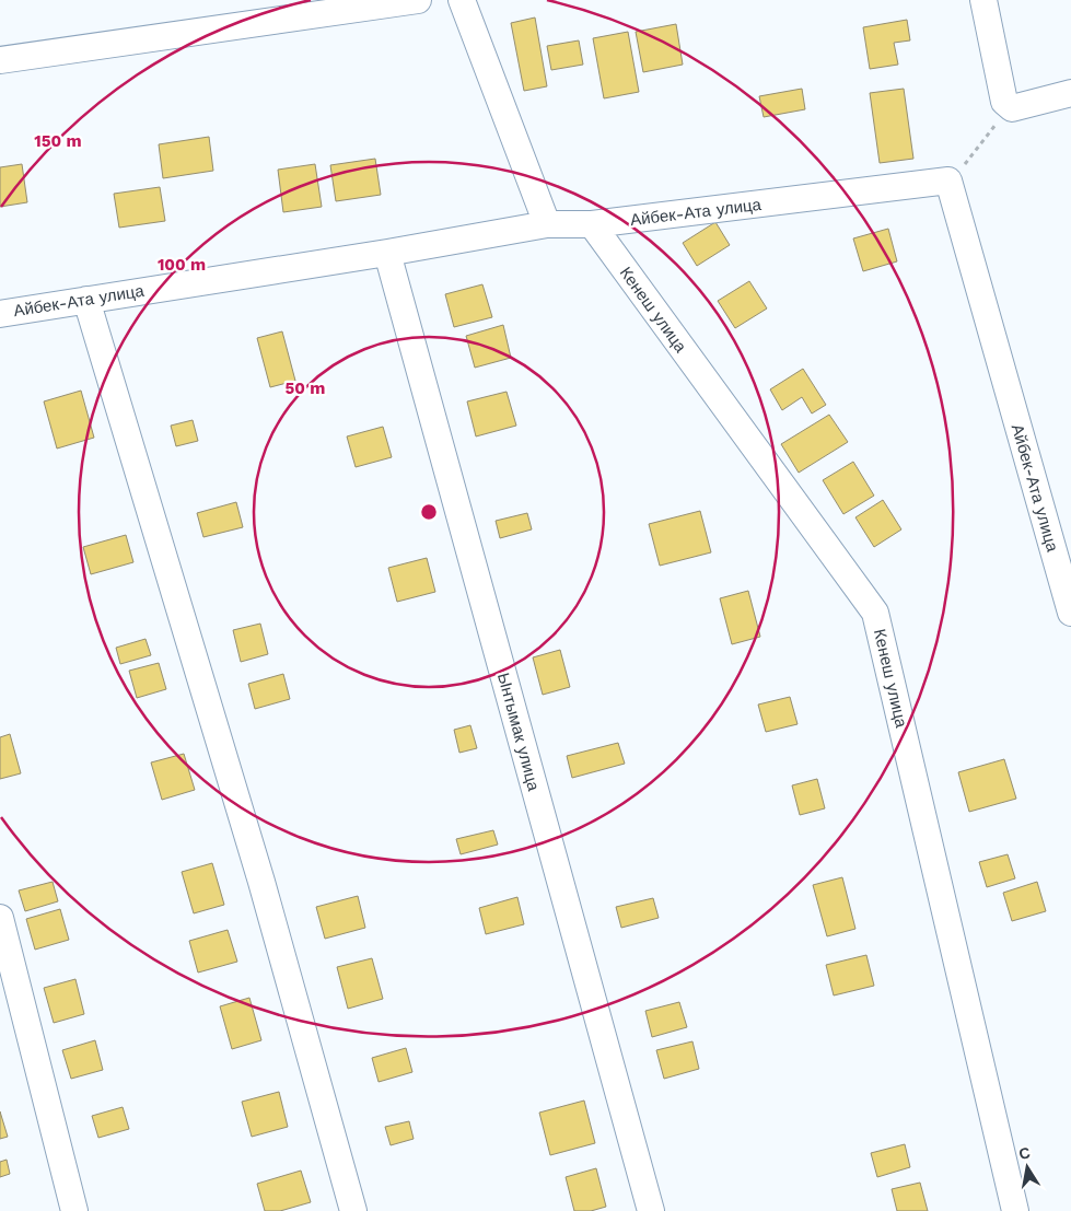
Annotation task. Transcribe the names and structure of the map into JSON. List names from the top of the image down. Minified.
{"streets":{"street":["Айбек-Ата улица","Кенеш улица","Ынтымак улица"]},"crossings":[["Айбек-Ата улица","Кенеш улица"],["Айбек-Ата улица","Ынтымак улица"]],"north":"top","rings":["150 m","100 m","50 m"]}
